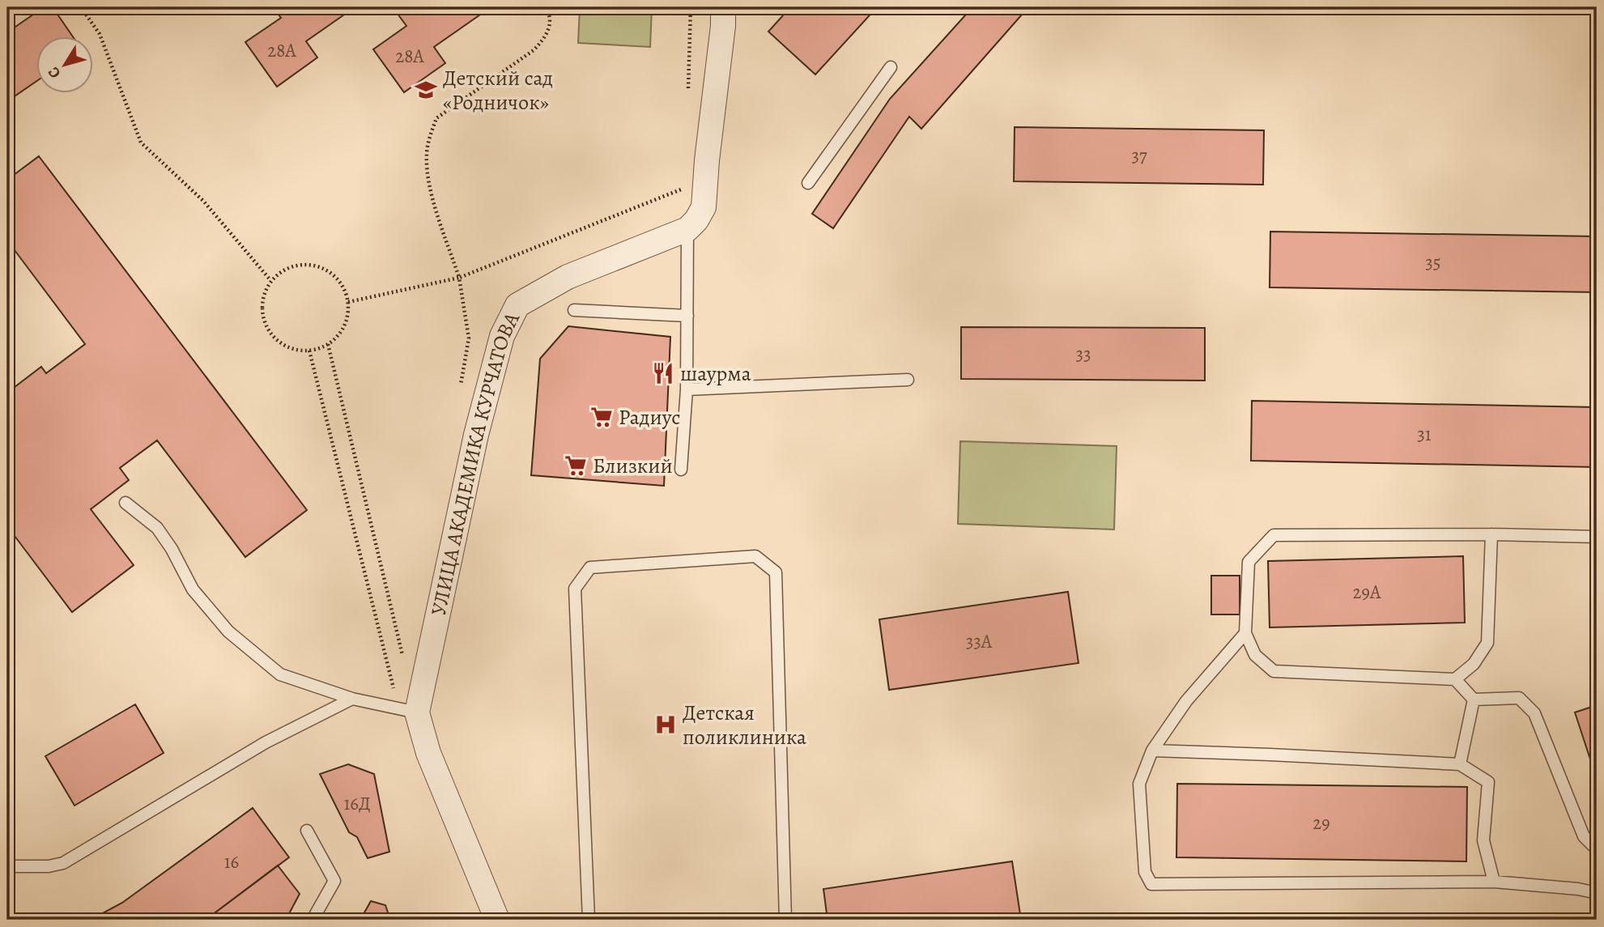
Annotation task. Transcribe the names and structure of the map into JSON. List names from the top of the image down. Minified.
{"streets":{"street":["УЛИЦА АКАДЕМИКА КУРЧАТОВА"]},"places":{"school or university":["Детский сад «Родничок»"],"restaurant":["шаурма"],"supermarket":["Радиус","Близкий"],"hospital":["Детская поликлиника"]},"house_numbers":["28А","28А","37","35","33","31","29А","33А","16Д","29","16"],"north":"bottom left"}
